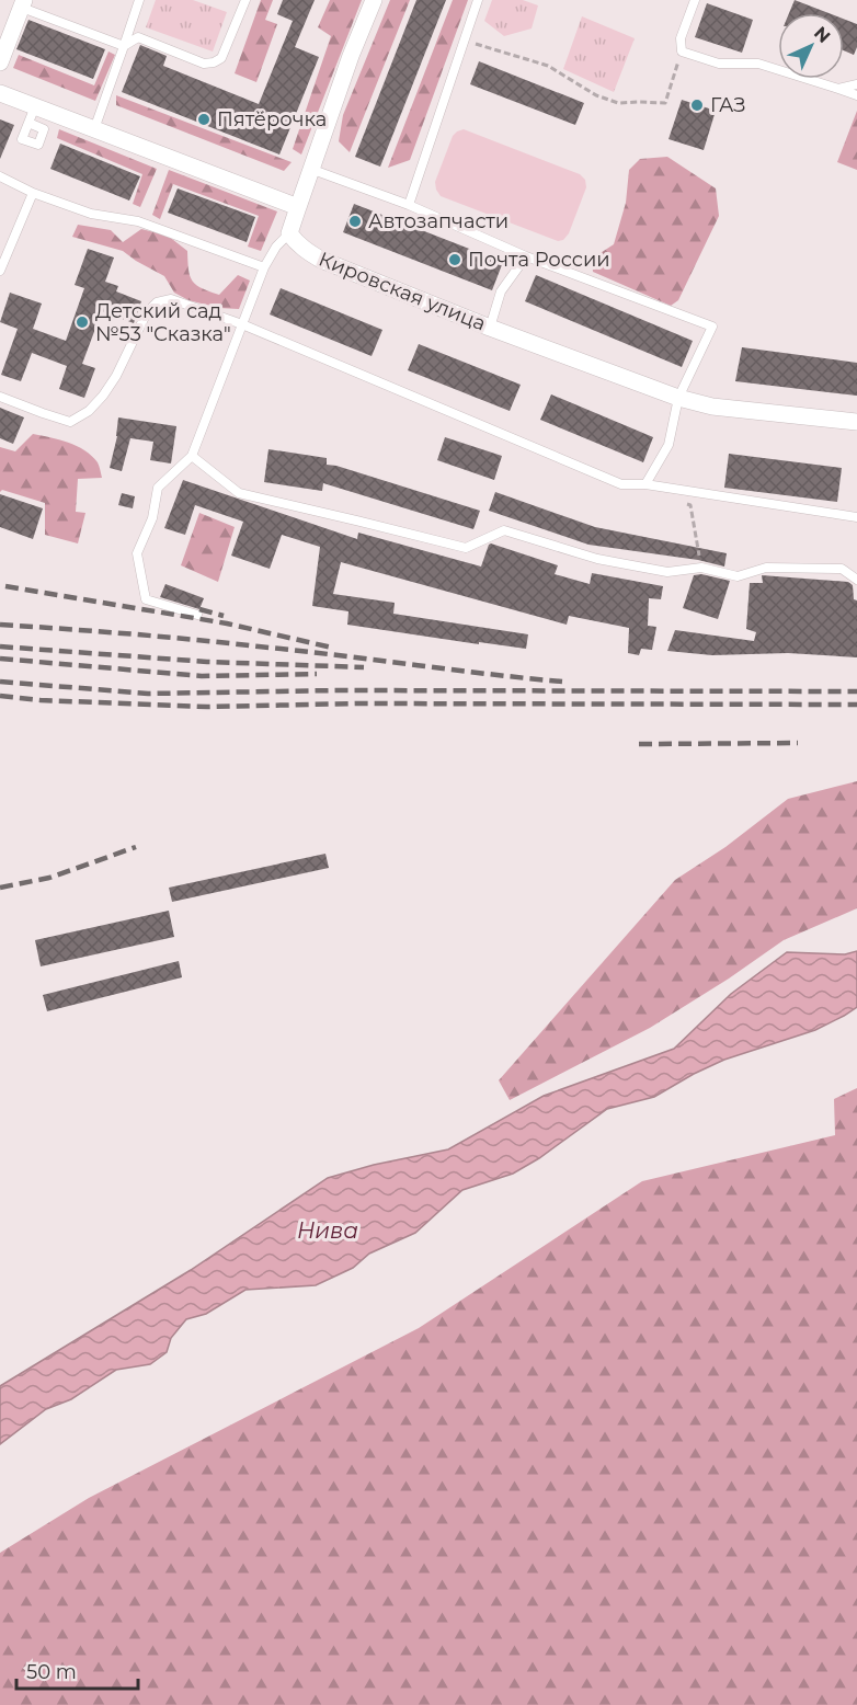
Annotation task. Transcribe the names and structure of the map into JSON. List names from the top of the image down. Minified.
{"streets":{"street":["Кировская улица"]},"water":["Нива"],"places":["ГАЗ","Пятёрочка","Автозапчасти","Почта России","Детский сад №53 \"Сказка\""],"scale_bar":"50 m","north":"top right"}
